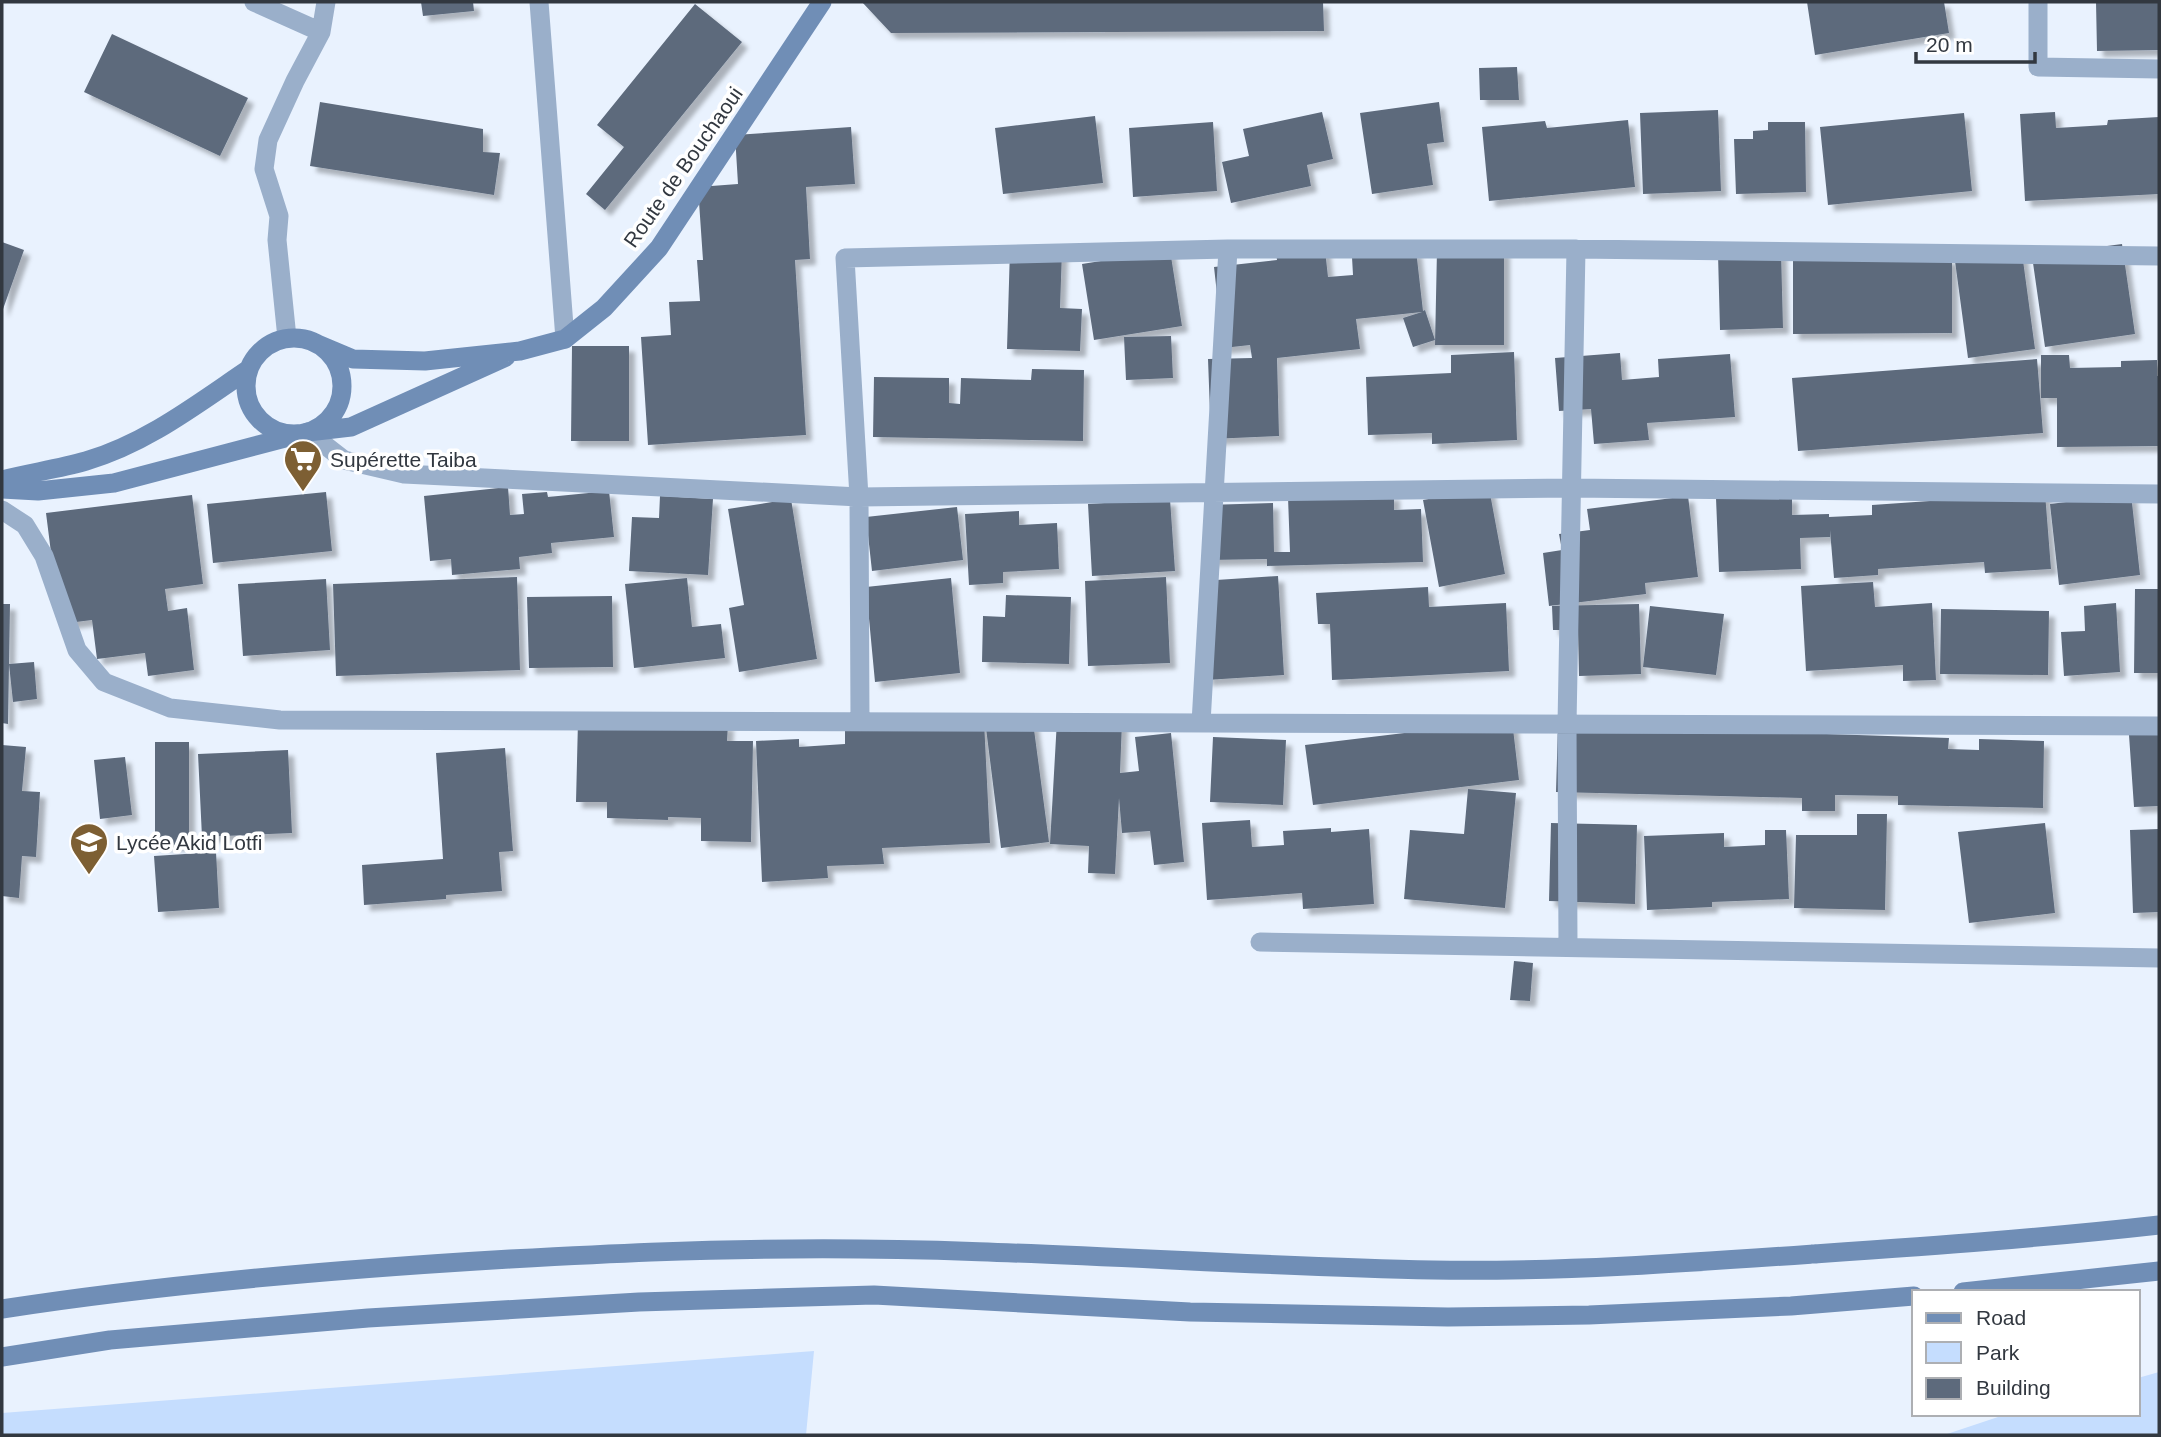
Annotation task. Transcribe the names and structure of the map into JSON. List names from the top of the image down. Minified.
{"streets":{"main road":["Route de Bouchaoui"]},"places":{"supermarket":["Supérette Taiba"],"school or university":["Lycée Akid Lotfi"]},"legend":["Road","Park","Building"],"scale_bar":"20 m"}
